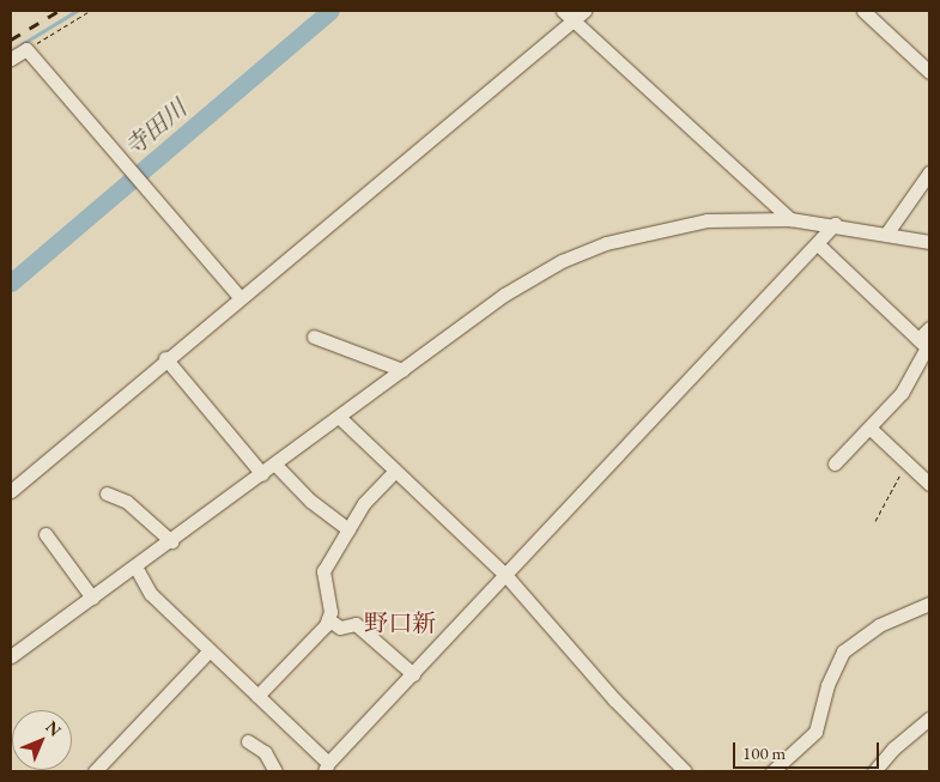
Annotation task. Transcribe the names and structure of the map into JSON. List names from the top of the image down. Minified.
{"districts":["野口新"],"water":["寺田川"],"scale_bar":"100 m","north":"top right"}
